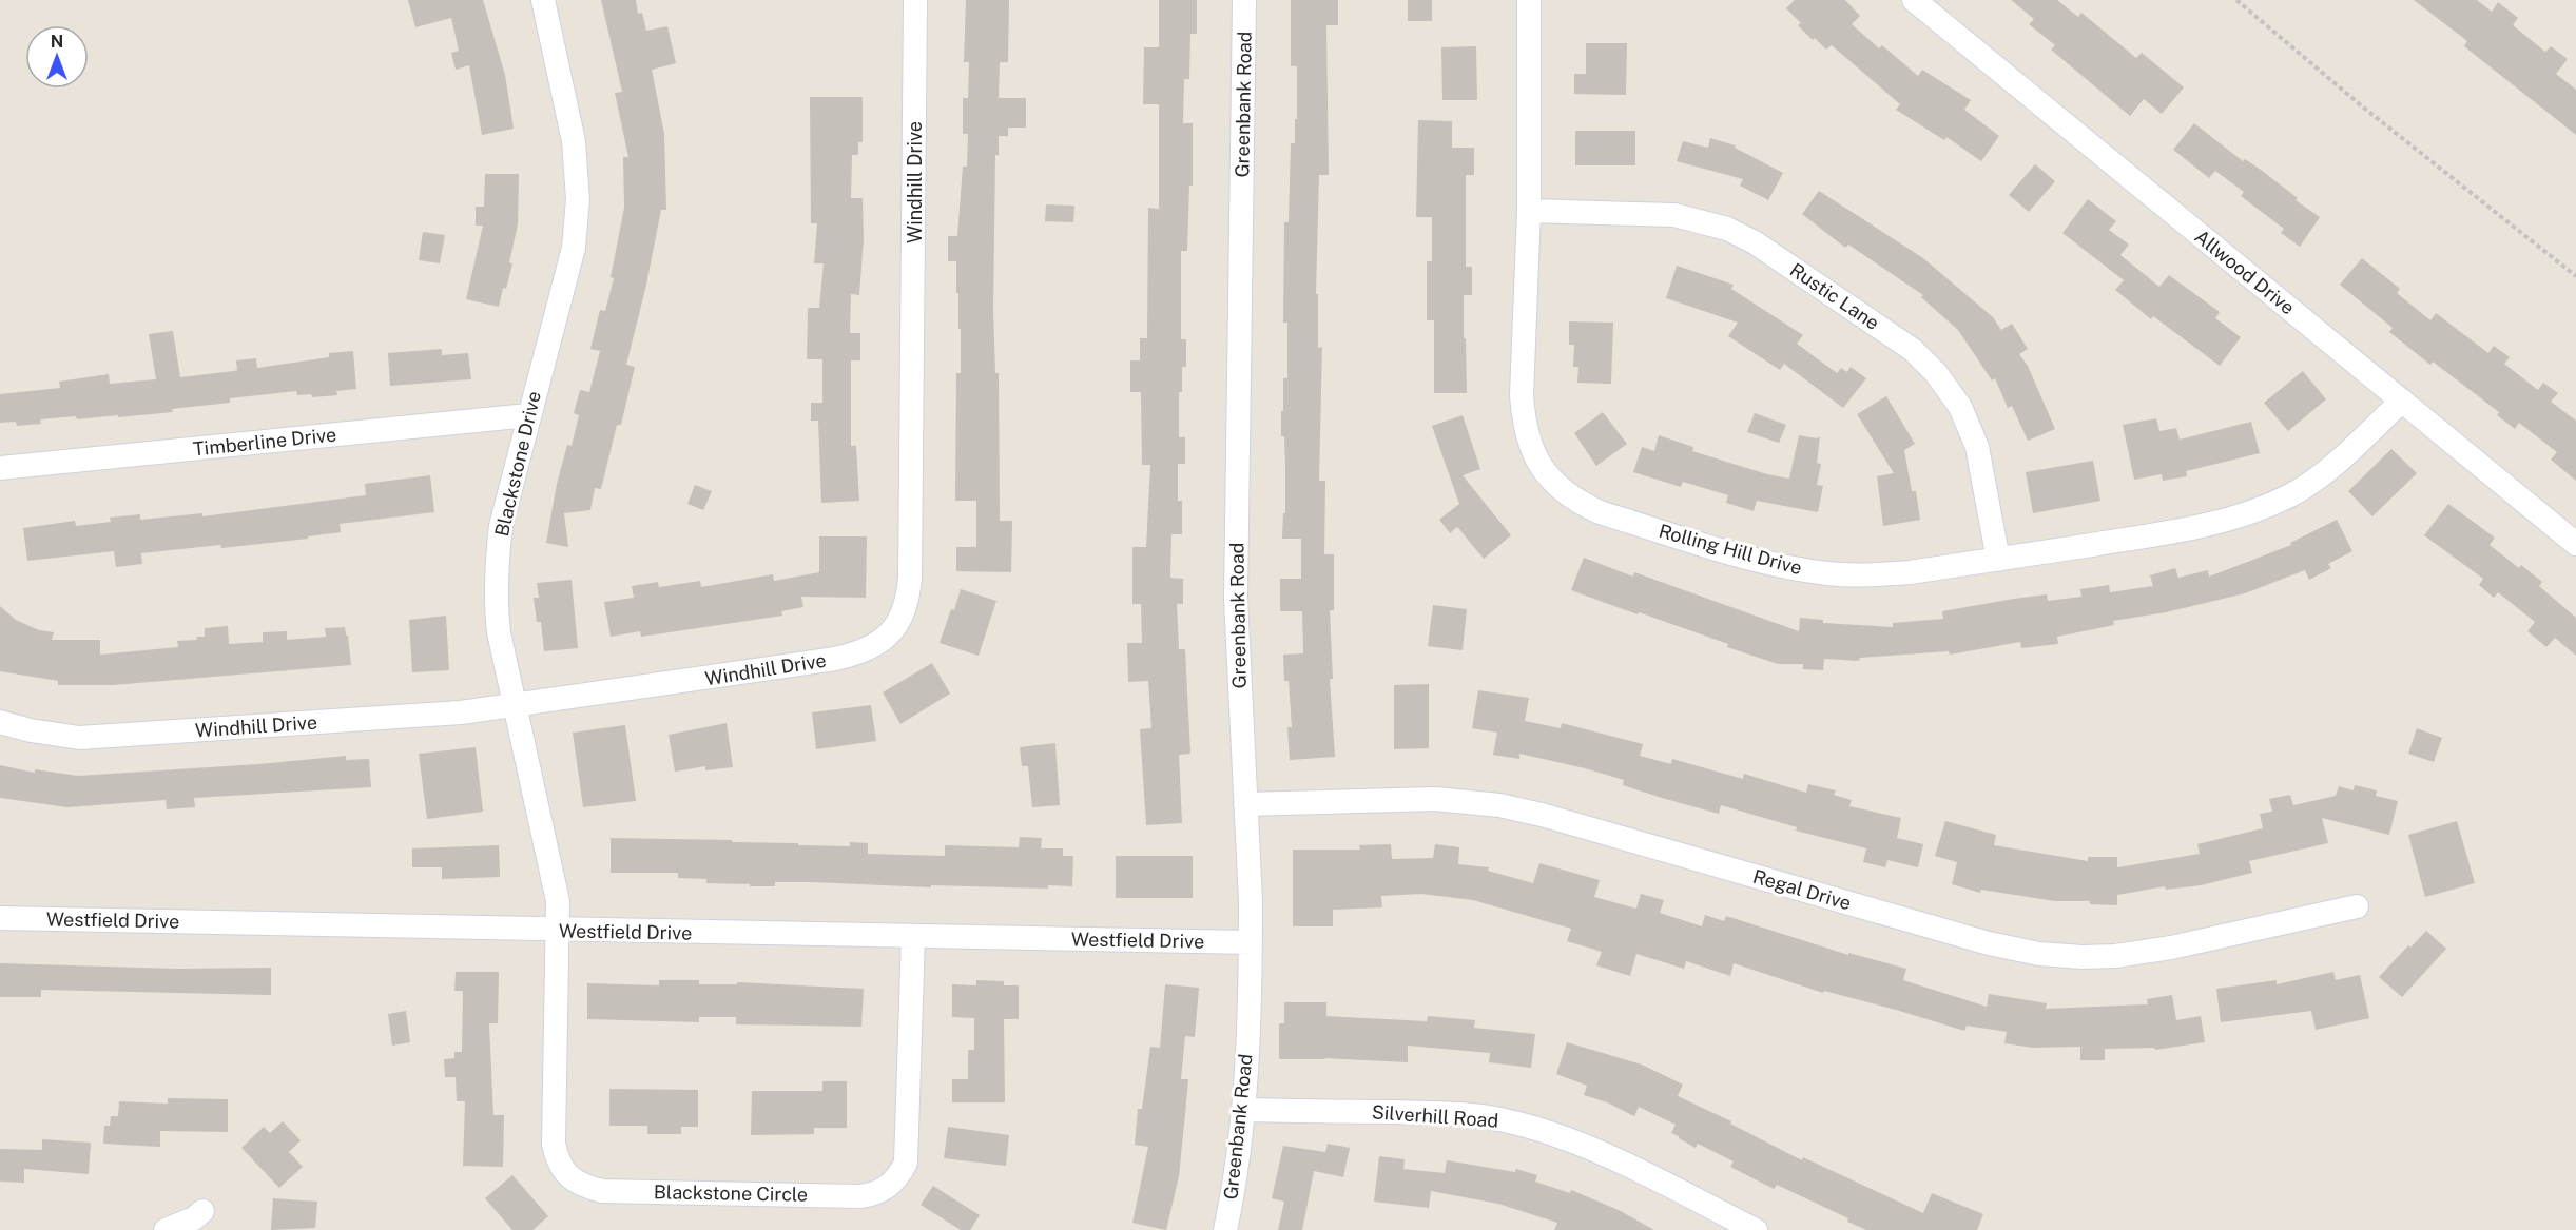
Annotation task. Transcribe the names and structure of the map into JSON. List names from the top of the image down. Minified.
{"streets":{"street":["Greenbank Road","Windhill Drive","Allwood Drive","Rustic Lane","Timberline Drive","Blackstone Drive","Rolling Hill Drive","Regal Drive","Westfield Drive","Silverhill Road","Blackstone Circle"]},"crossings":[["Greenbank Road","Regal Drive"],["Greenbank Road","Westfield Drive"],["Greenbank Road","Silverhill Road"],["Windhill Drive","Blackstone Drive"],["Allwood Drive","Rolling Hill Drive"],["Rustic Lane","Rolling Hill Drive"],["Timberline Drive","Blackstone Drive"],["Blackstone Drive","Westfield Drive"],["Blackstone Drive","Blackstone Circle"],["Westfield Drive","Blackstone Circle"]],"north":"top"}
